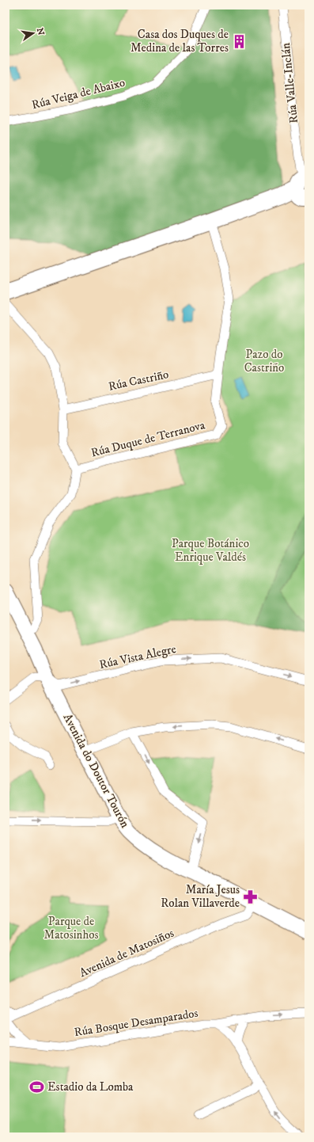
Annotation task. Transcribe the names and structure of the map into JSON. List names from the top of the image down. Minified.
{"streets":{"main road":["Avenida do Doutor Tourón"],"street":["Rúa Valle-Inclán","Rúa Veiga de Abaixo","Rúa Castriño","Rúa Duque de Terranova","Rúa Vista Alegre","Avenida de Matosiños","Rúa Bosque Desamparados"]},"crossings":[["Rúa Castriño","Rúa Duque de Terranova"],["Rúa Vista Alegre","Avenida do Doutor Tourón"],["Avenida do Doutor Tourón","Avenida de Matosiños"]],"parks":["Pazo do Castriño","Parque Botánico Enrique Valdés","Parque de Matosinhos"],"places":{"building":["Casa dos Duques de Medina de las Torres"],"pharmacy":["María Jesus Rolan Villaverde"],"sports":["Estadio da Lomba"]},"north":"right"}
